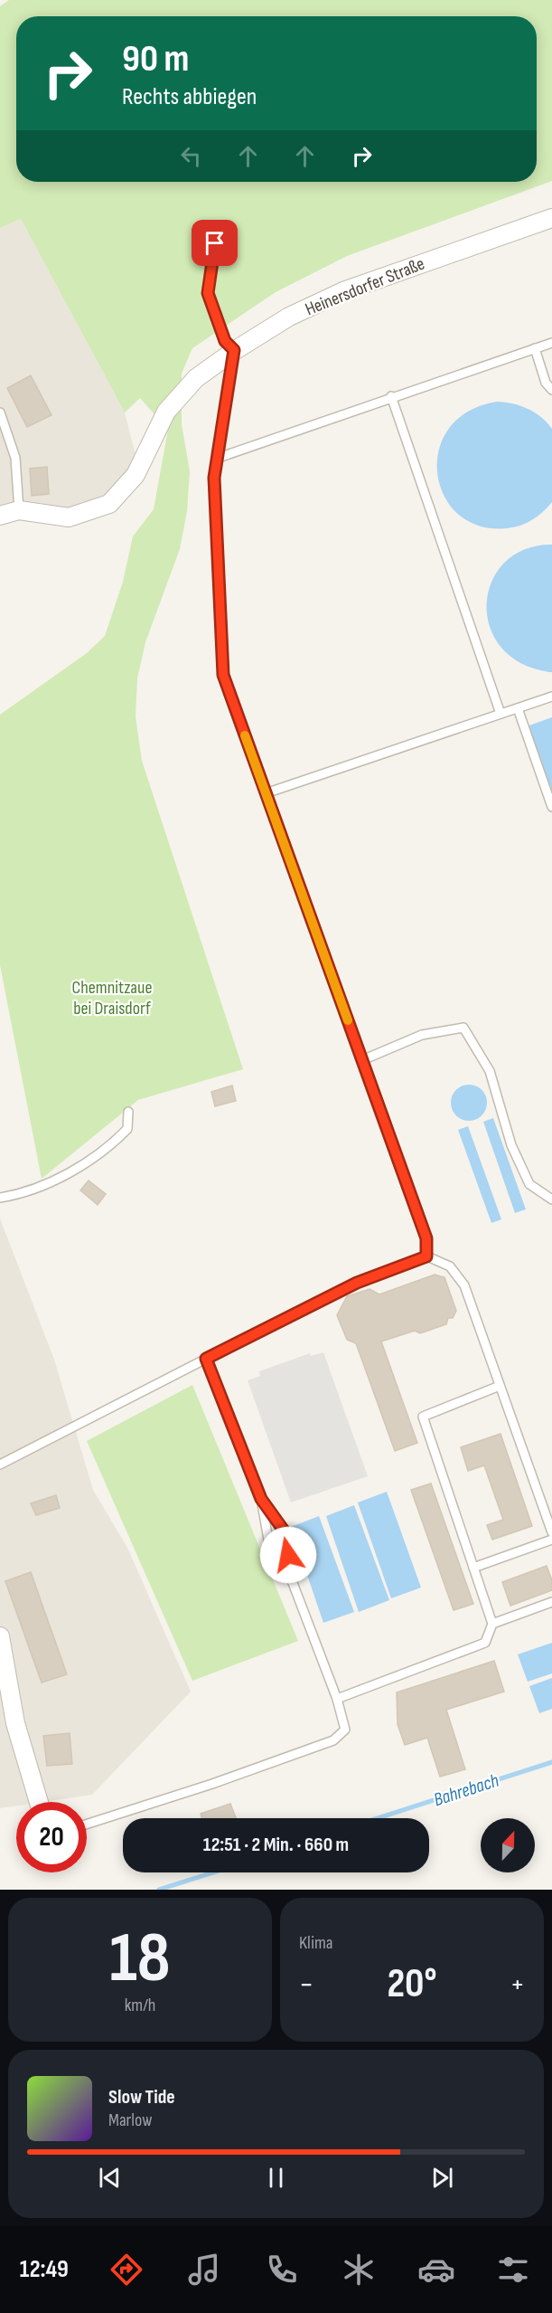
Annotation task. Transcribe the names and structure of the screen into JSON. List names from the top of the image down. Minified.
{"streets":{"street":["Heinersdorfer Straße"]},"water":["Bahrebach"],"parks":["Chemnitzaue bei Draisdorf"],"north":"top","page":{"turn":["90 m","Rechts abbiegen"],"limit":"20","trip":"12:51 · 2 Min. · 660 m","tile":[["18","km/h"],"Klima"],"heat":["−","20°","+"],"song":["Slow Tide","Marlow"],"tabs":"12:49"}}
